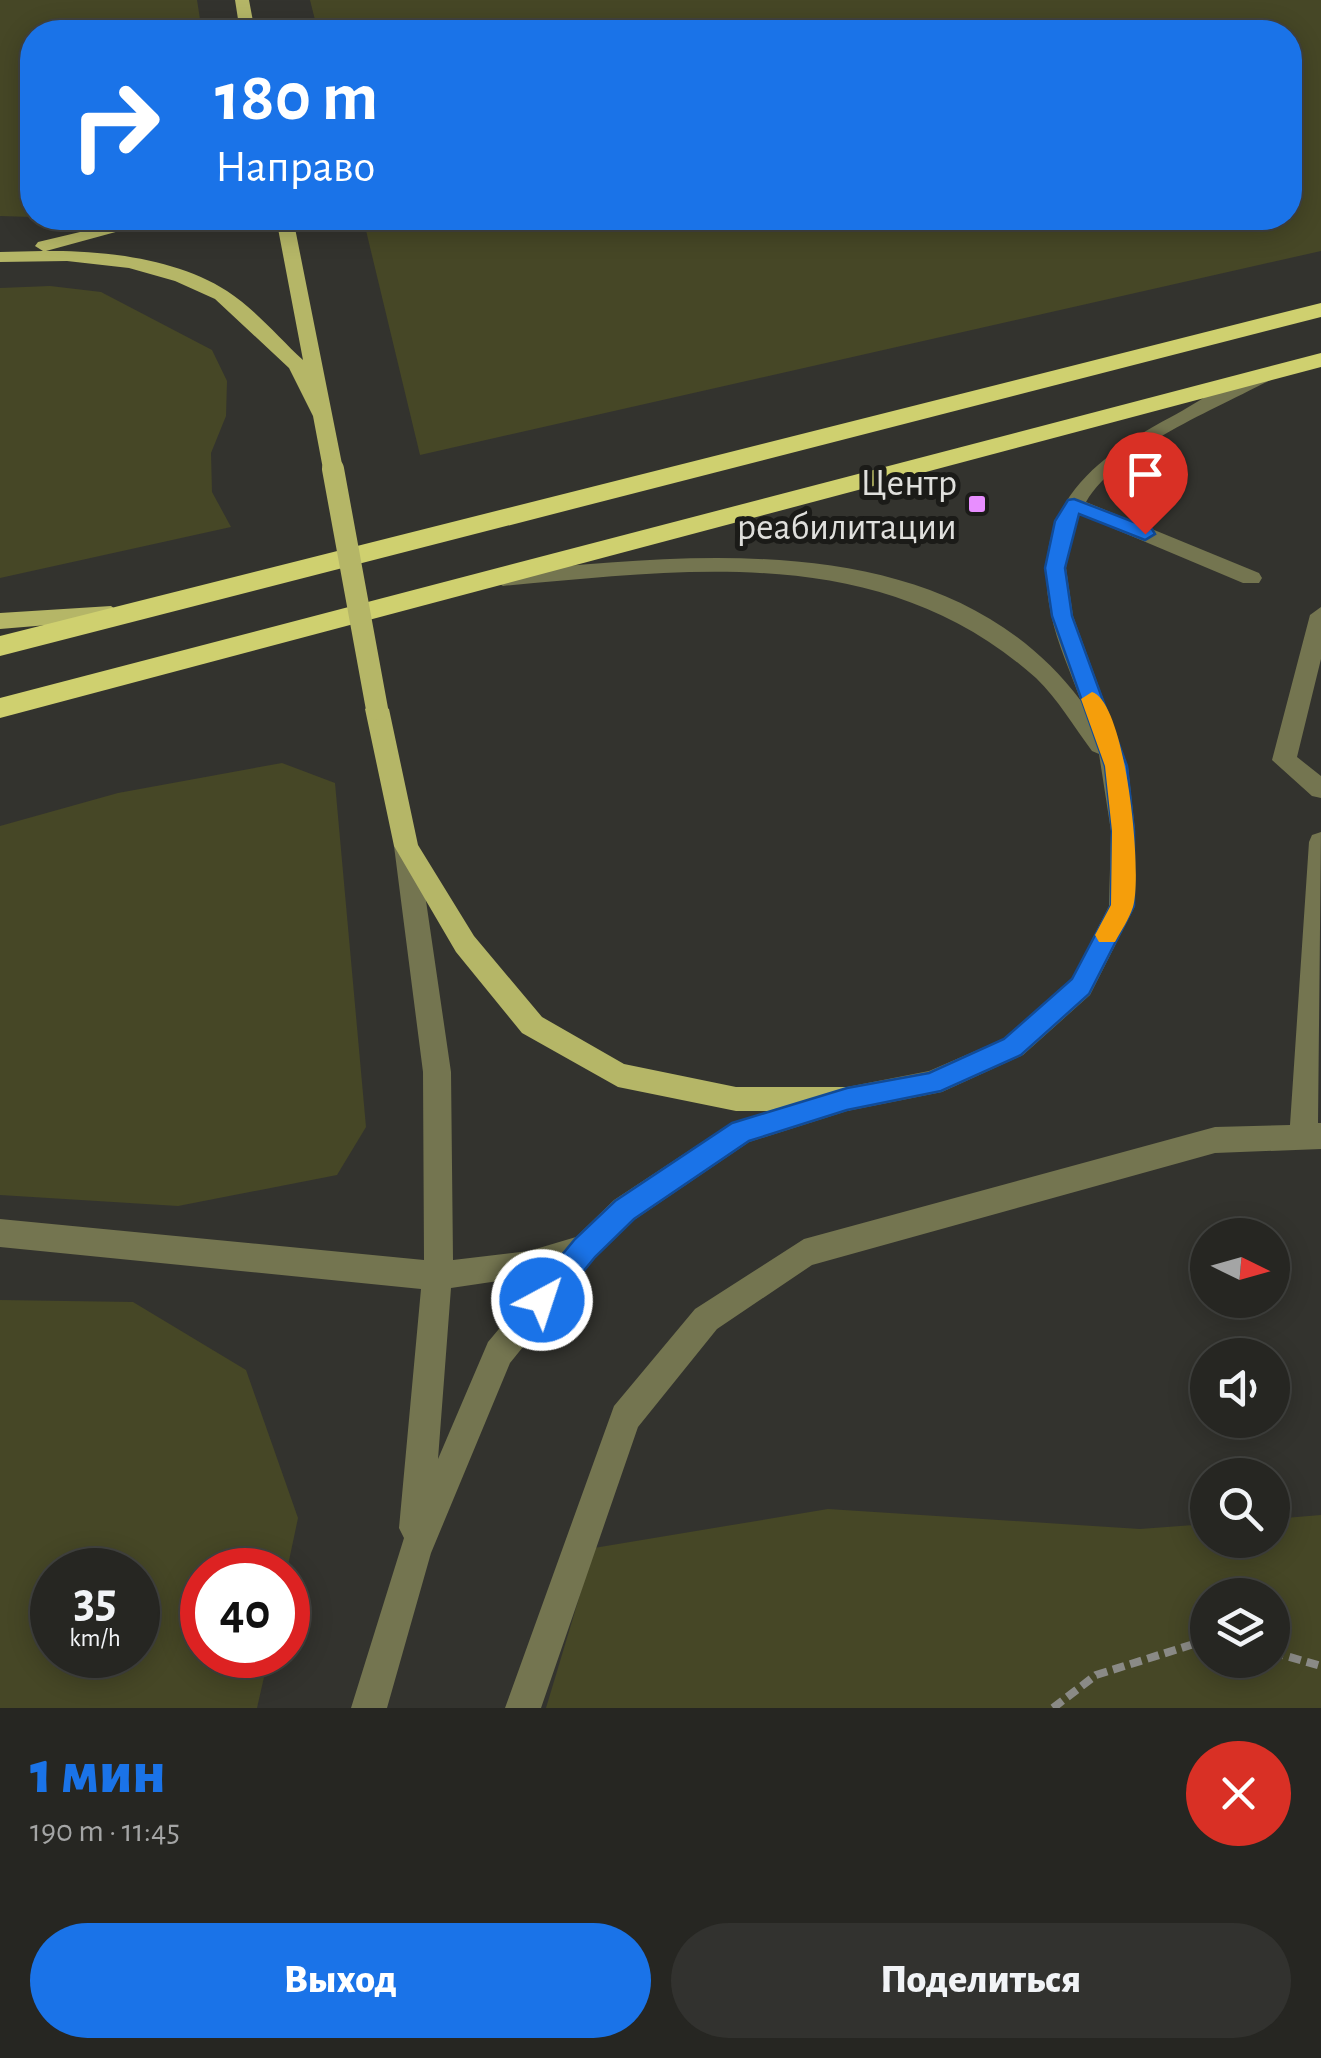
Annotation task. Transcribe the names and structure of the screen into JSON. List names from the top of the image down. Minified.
{"places":{"transit":["Центр реабилитации"]},"north":"right","page":{"turn":["180 m","Направо"],"speed":"35 km/h","limit":"40","heading":["1 мин","190 m · 11:45"],"buttons":["Выход","Поделиться"]}}
